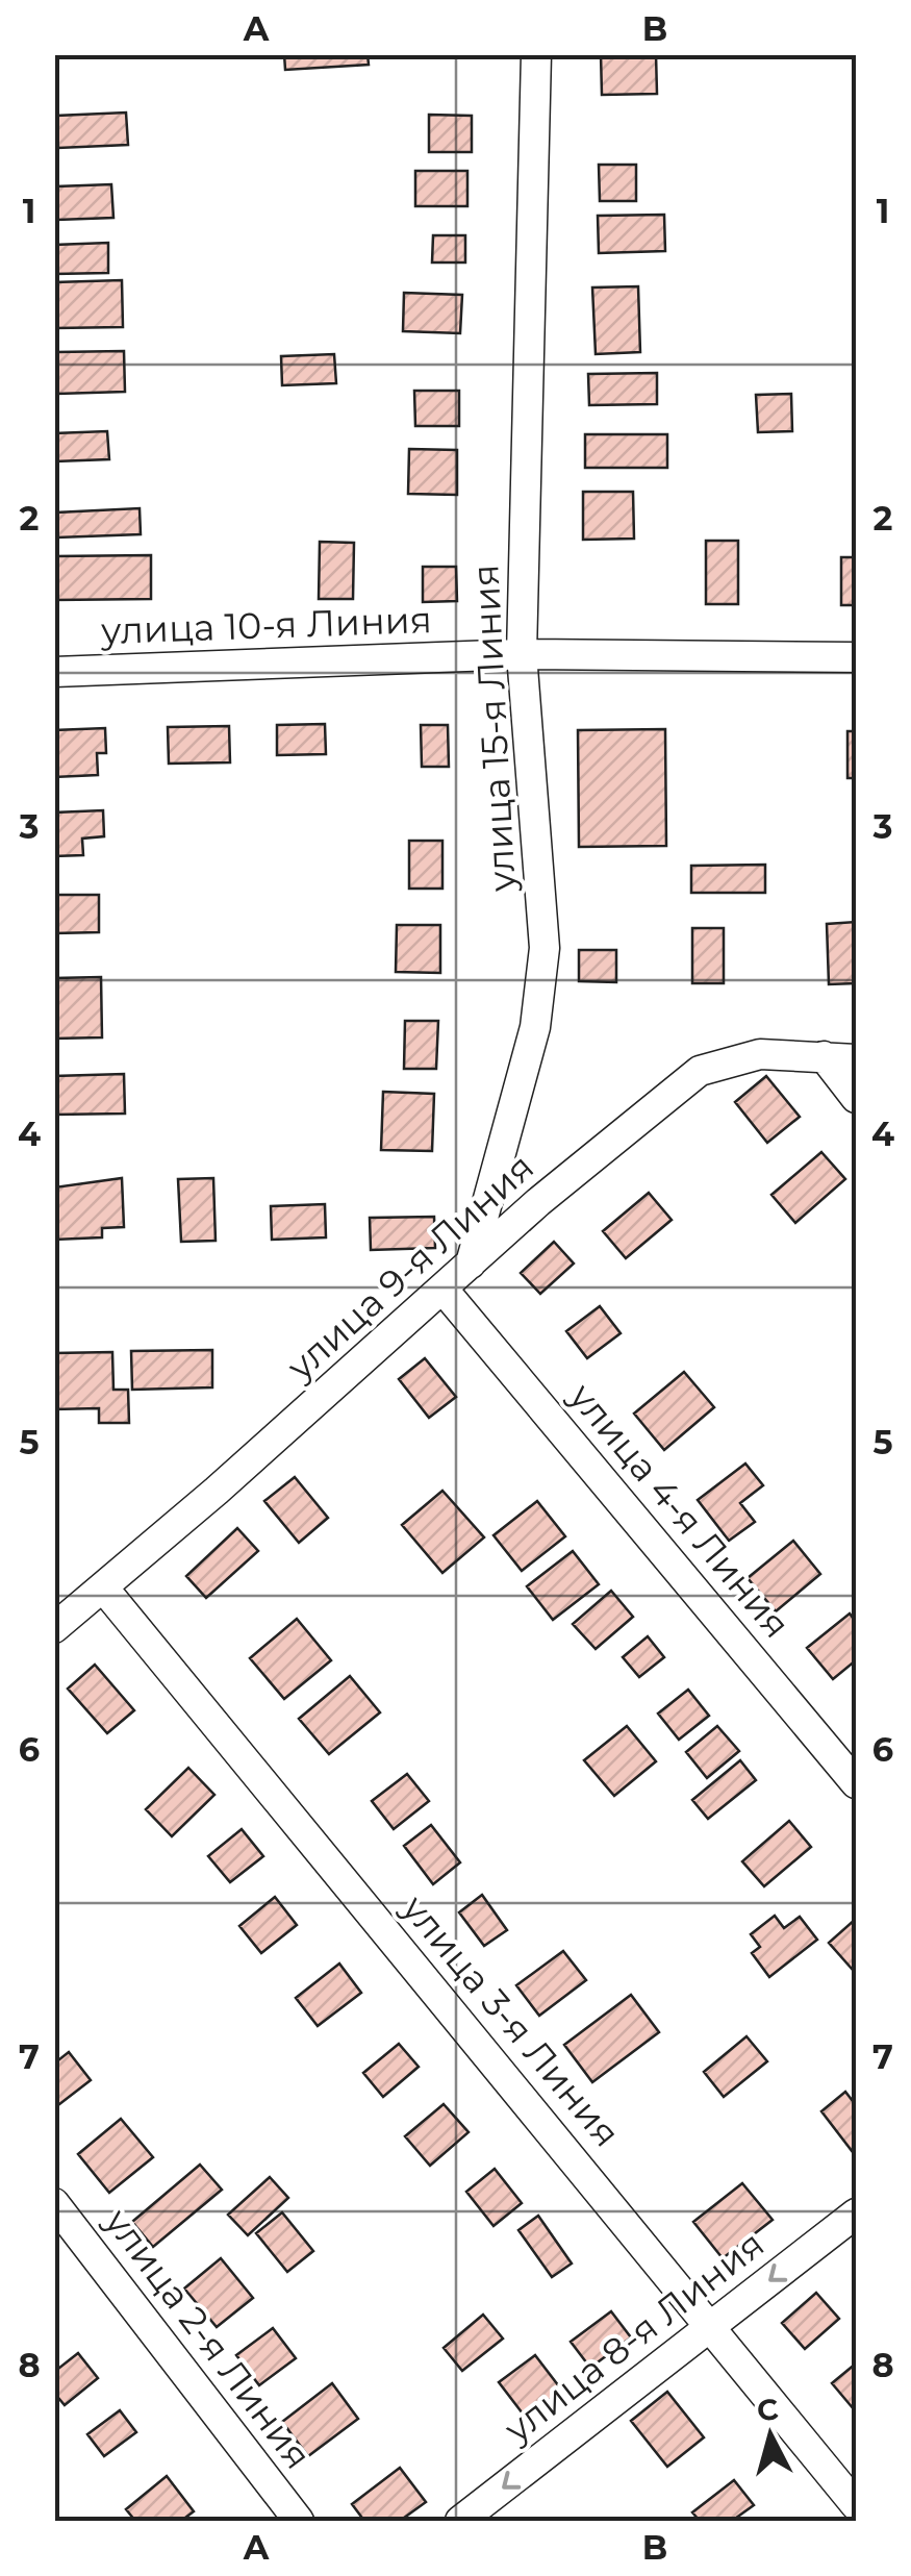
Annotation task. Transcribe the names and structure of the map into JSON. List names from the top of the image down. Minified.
{"streets":{"street":["улица 10-я Линия","улица 15-я Линия","улица 9-я Линия","улица 4-я Линия","улица 3-я Линия","улица 8-я Линия","улица 2-я Линия"]},"crossings":[["улица 10-я Линия","улица 15-я Линия"],["улица 15-я Линия","улица 9-я Линия"],["улица 9-я Линия","улица 4-я Линия"],["улица 9-я Линия","улица 3-я Линия"],["улица 3-я Линия","улица 8-я Линия"]],"one_way":["улица 8-я Линия"],"north":"top","grid":{"columns":["A","B"],"rows":["1","2","3","4","5","6","7","8"]}}
